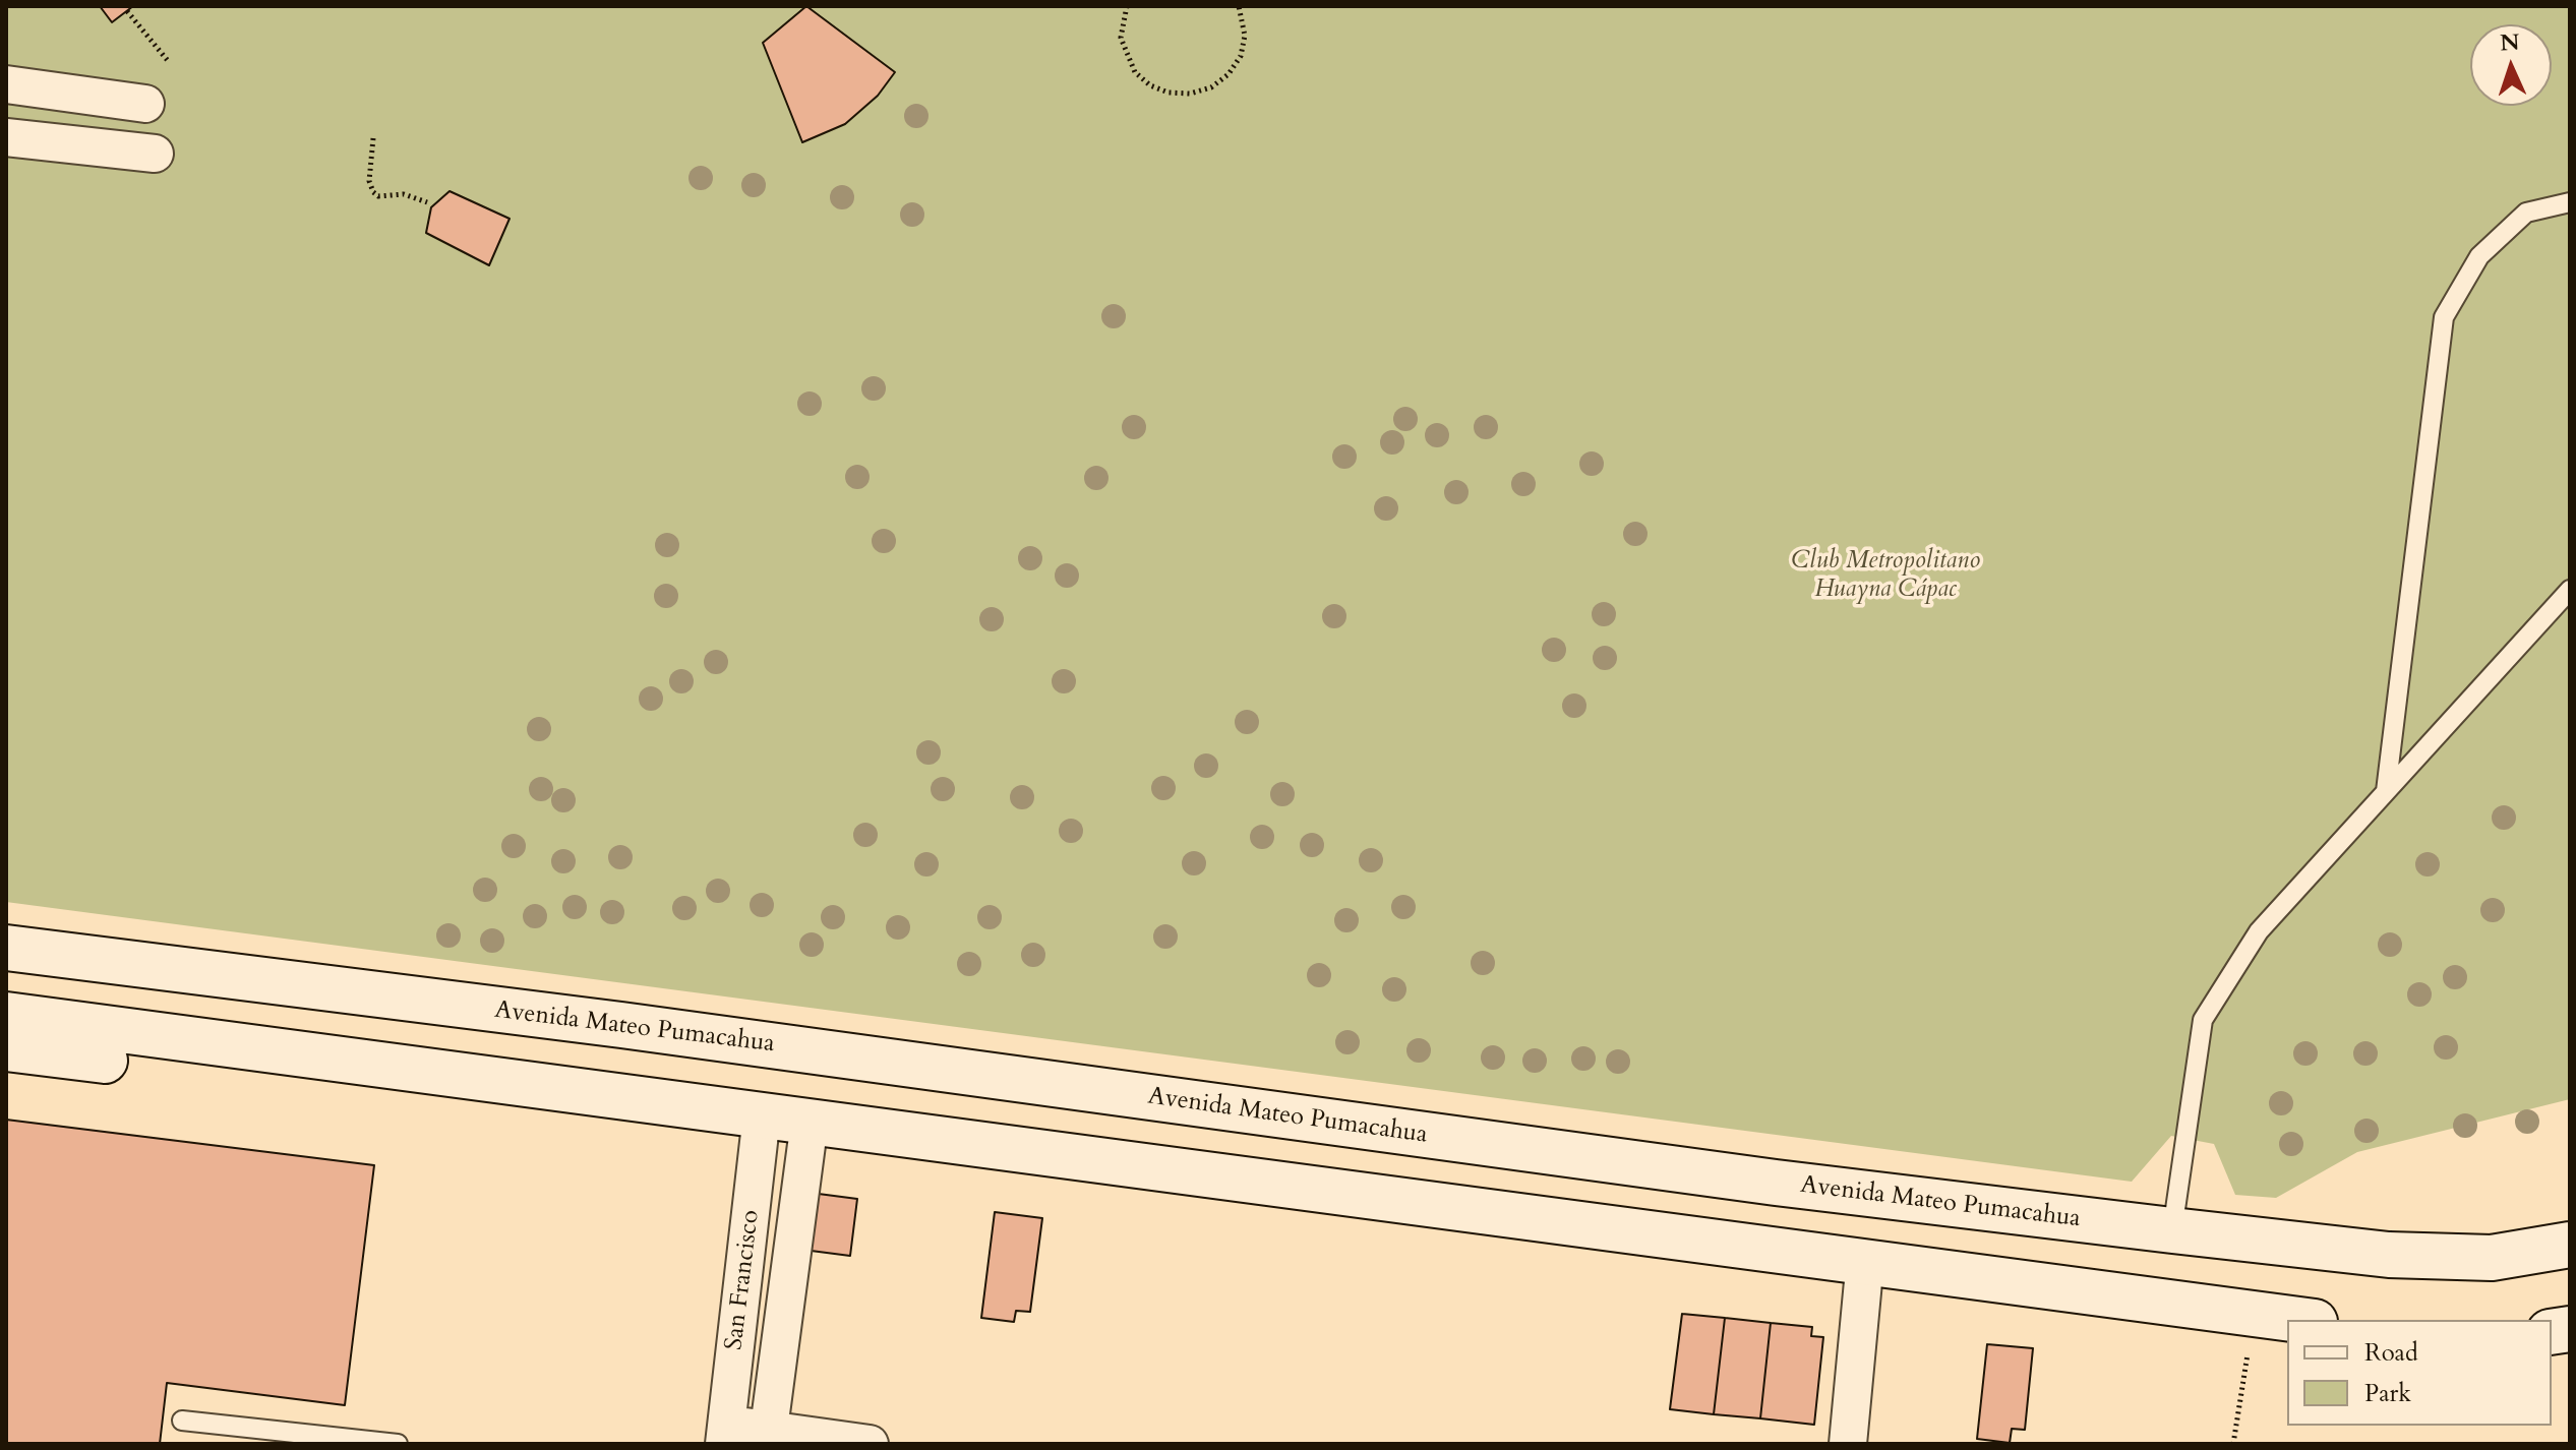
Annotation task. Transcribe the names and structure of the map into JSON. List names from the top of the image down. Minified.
{"streets":{"main road":["Avenida Mateo Pumacahua"],"street":["San Francisco"]},"parks":["Club Metropolitano Huayna Cápac"],"legend":["Road","Park"],"north":"top"}
